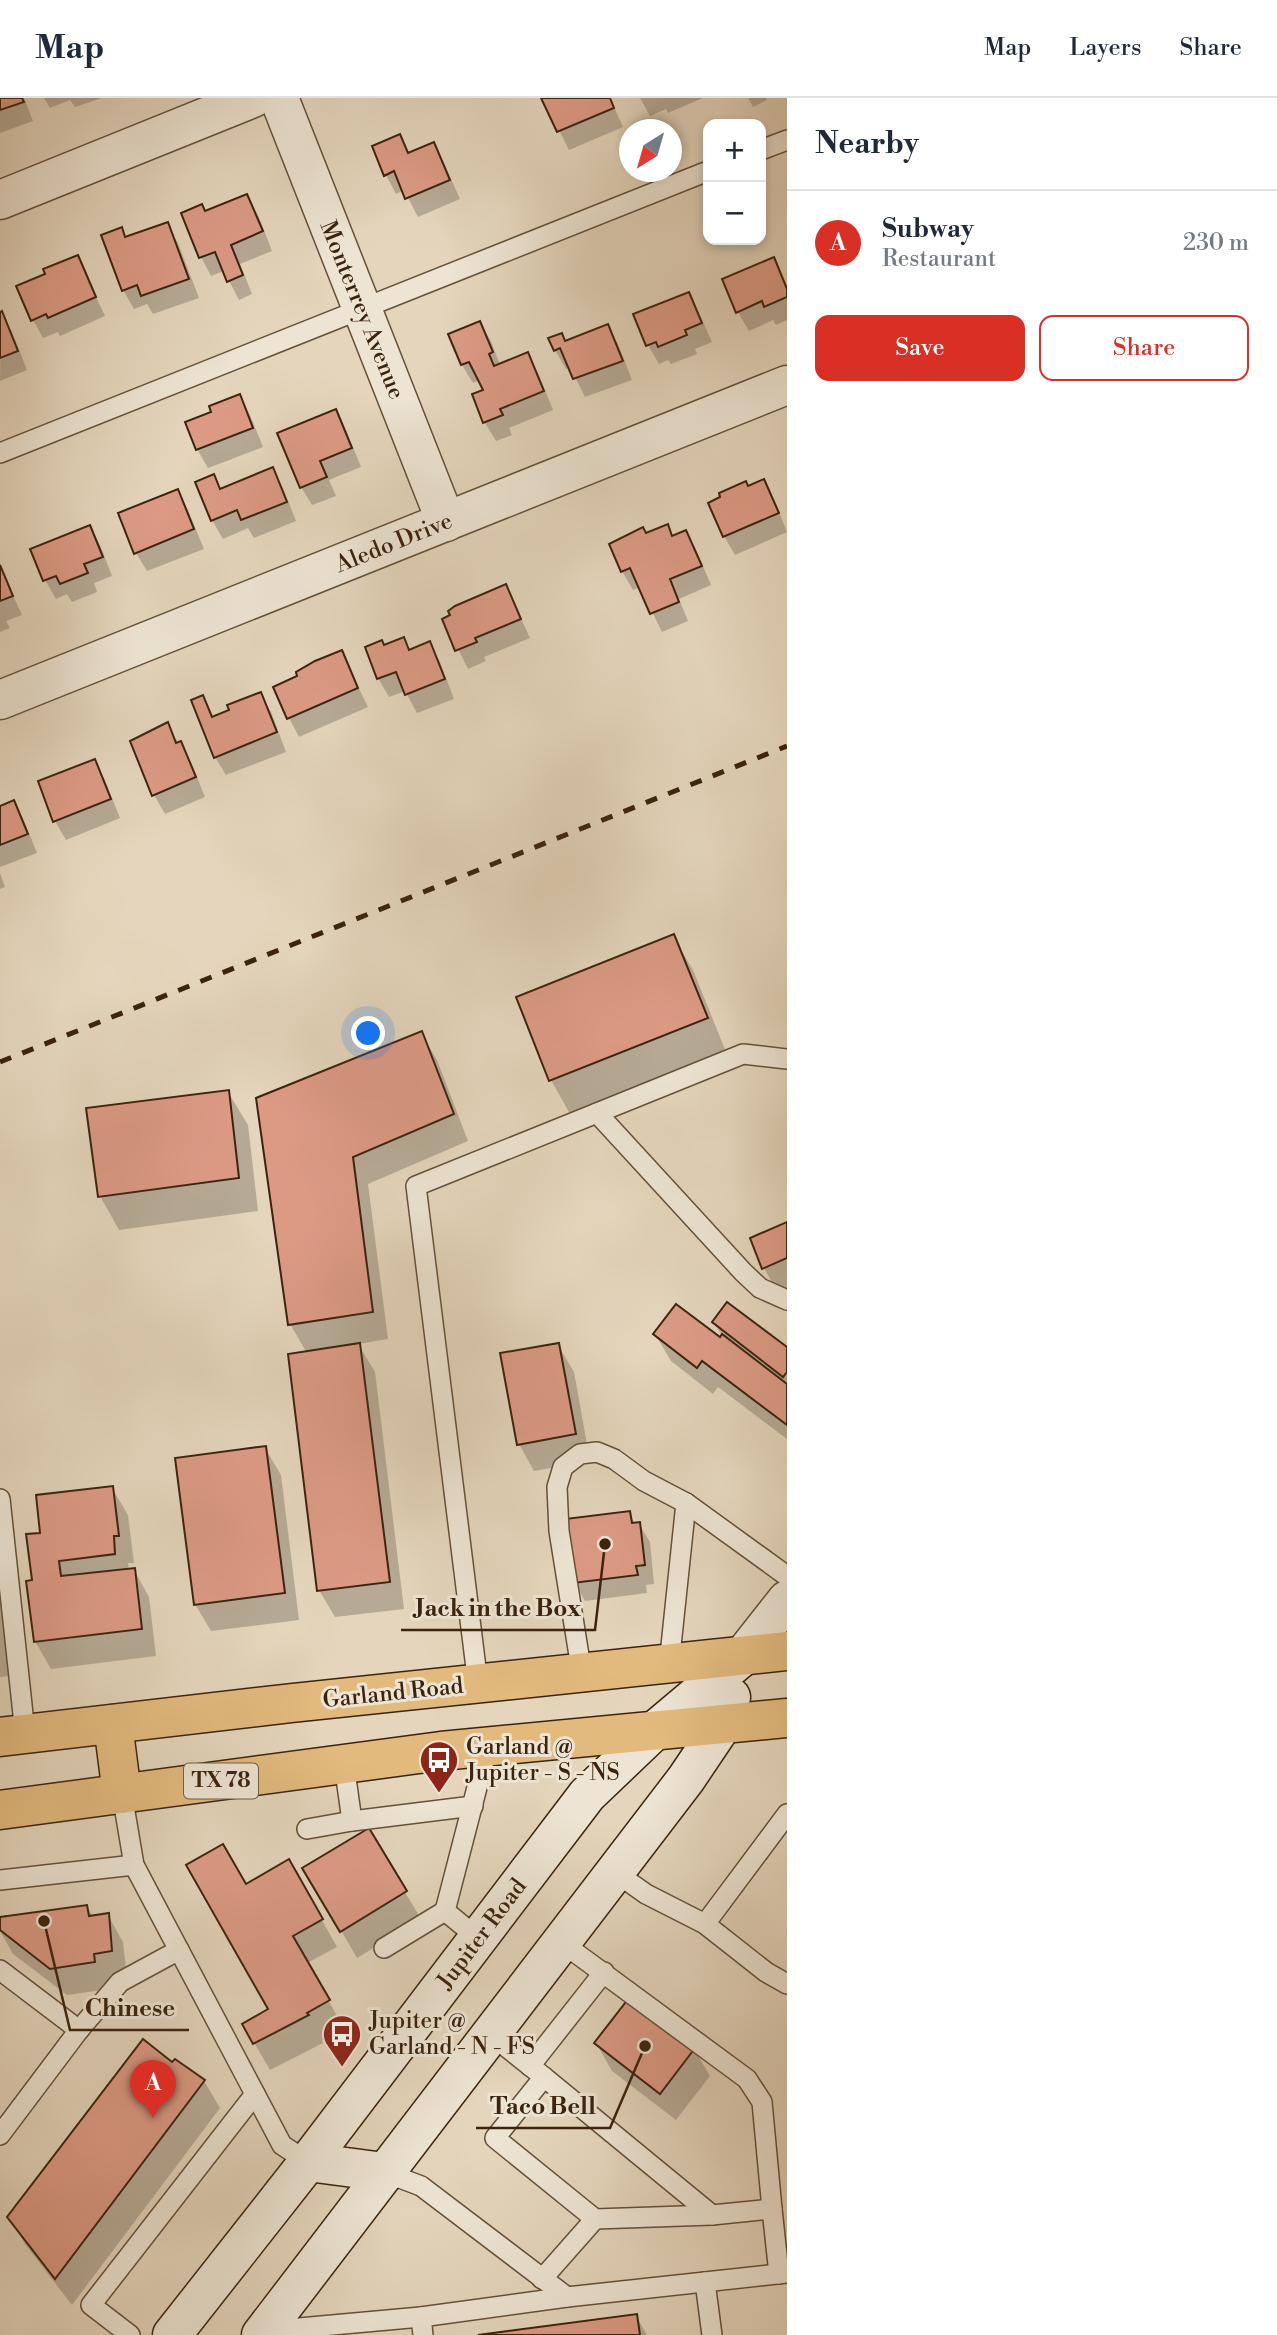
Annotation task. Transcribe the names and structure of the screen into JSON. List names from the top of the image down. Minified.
{"streets":{"main road":["Monterrey Avenue","Aledo Drive","Garland Road","TX 78","Jupiter Road"]},"crossings":[["Monterrey Avenue","Aledo Drive"],["Garland Road","Jupiter Road"],["TX 78","Jupiter Road"]],"places":{"other":["Jack in the Box","Chinese","Taco Bell"],"bus stop":["Garland @ Jupiter - S - NS","Jupiter @ Garland - N - FS"]},"north":"bottom left","page":{"header":"Map","nav":["Map","Layers","Share"],"heading":"Nearby","map_buttons":["+","−"],"list":[{"mark":"A","name":"Subway","note":"Restaurant","value":"230 m"}],"buttons":["Save","Share"],"pins":"A"}}
